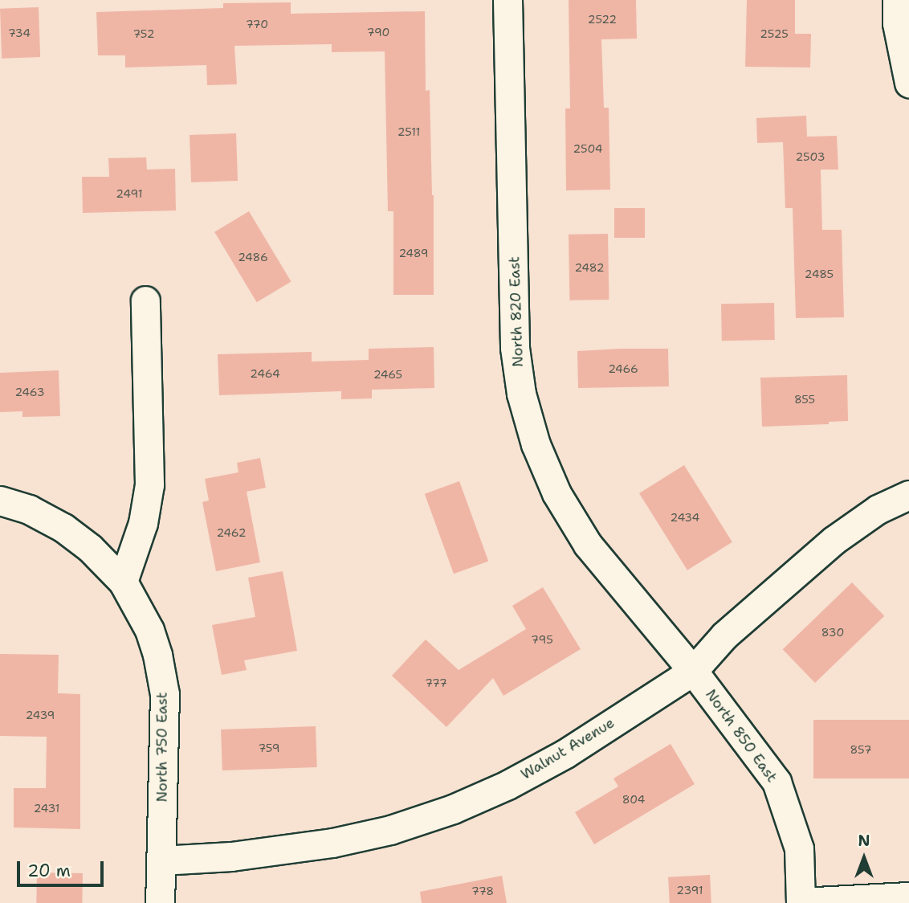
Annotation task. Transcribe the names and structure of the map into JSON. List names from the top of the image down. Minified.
{"streets":{"street":["North 820 East","North 850 East","North 750 East","Walnut Avenue"]},"crossings":[["North 820 East","North 850 East"],["North 820 East","Walnut Avenue"],["North 850 East","Walnut Avenue"],["North 750 East","Walnut Avenue"]],"house_numbers":["2522","770","790","734","752","2525","2511","2504","2503","2491","2489","2486","2482","2485","2466","2464","2465","2463","855","2434","2462","830","795","777","2439","759","857","804","2431","2391","778"],"scale_bar":"20 m","north":"top"}
